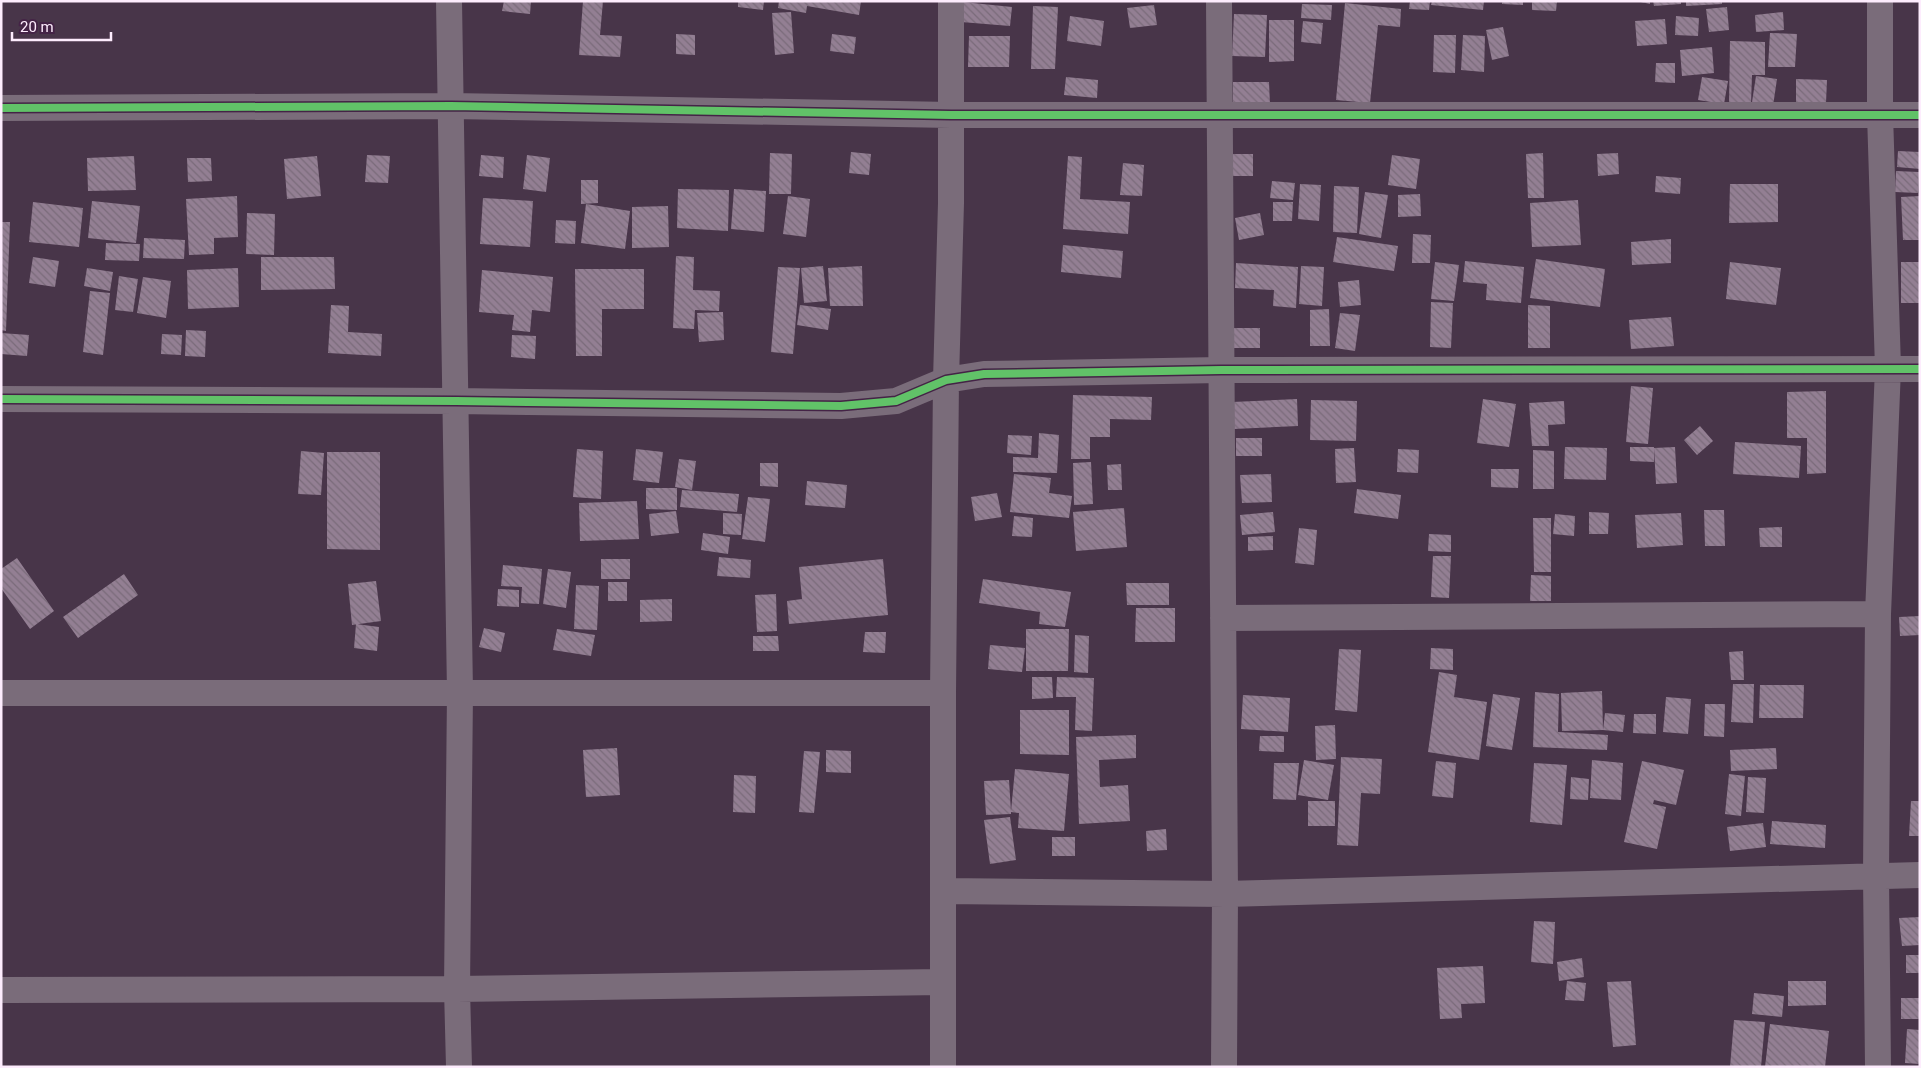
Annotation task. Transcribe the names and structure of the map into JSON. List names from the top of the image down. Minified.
{"scale_bar":"20 m"}
